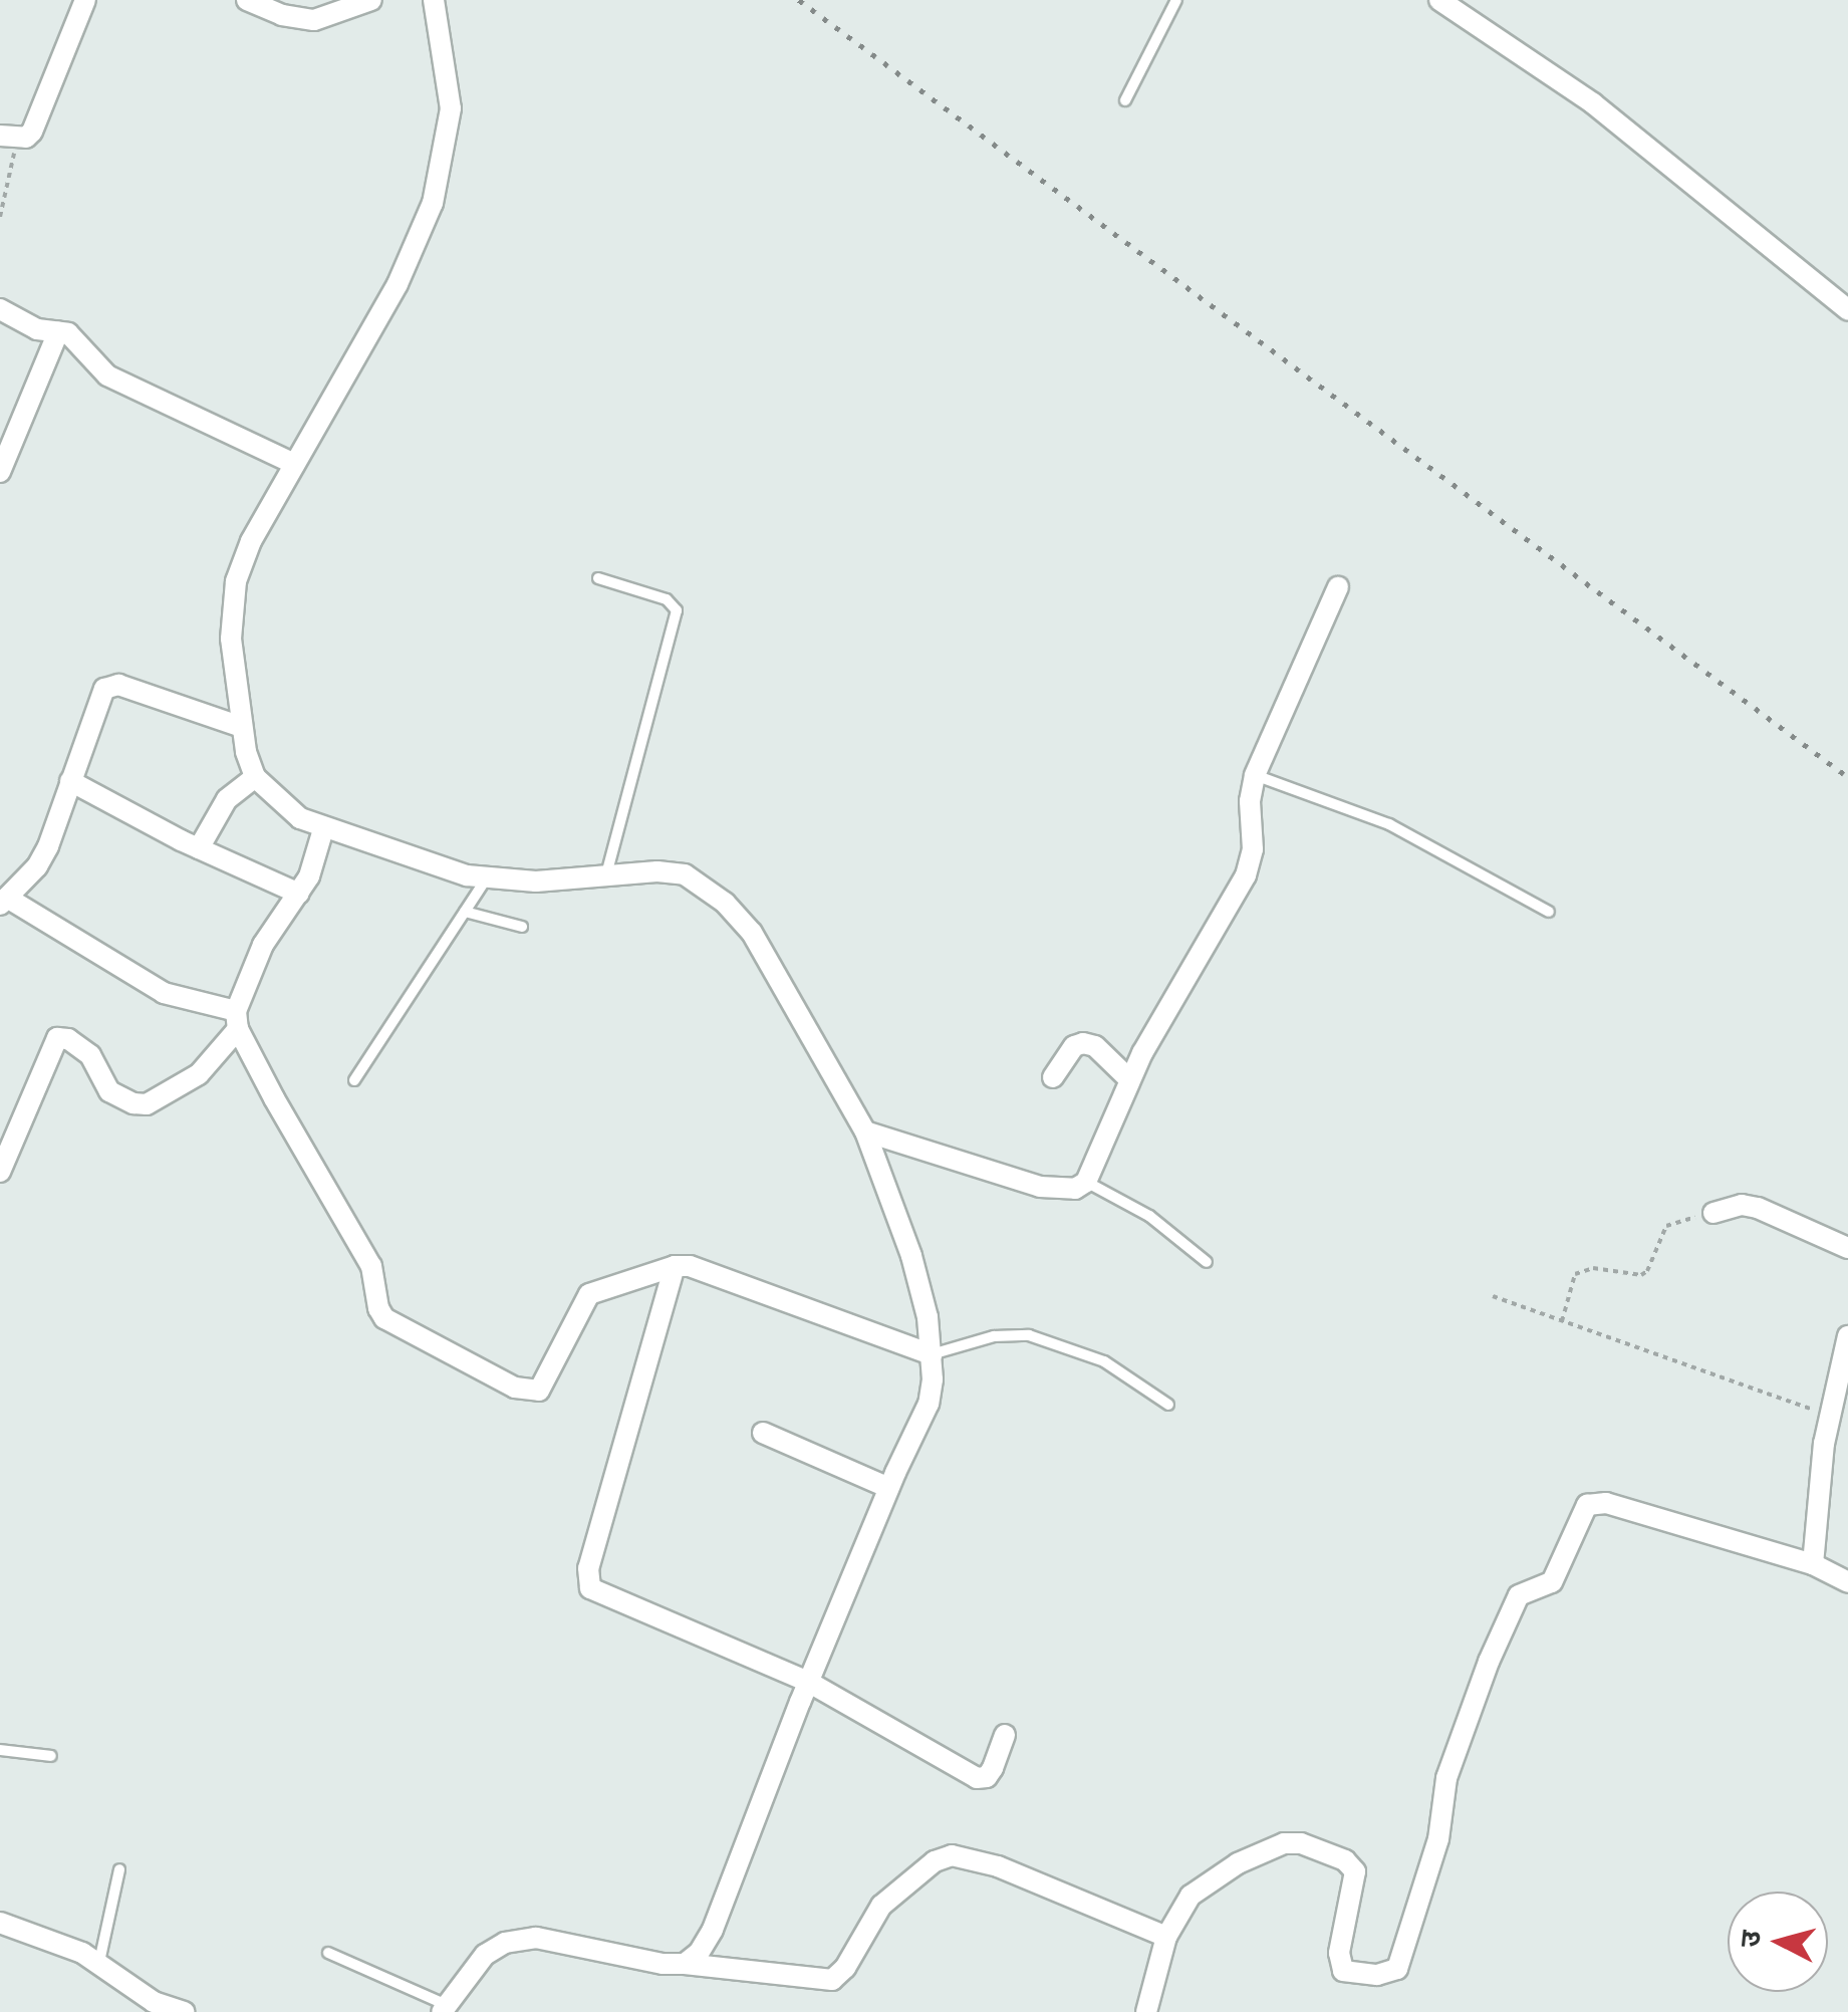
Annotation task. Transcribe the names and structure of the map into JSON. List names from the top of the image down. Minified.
{"north":"left"}
